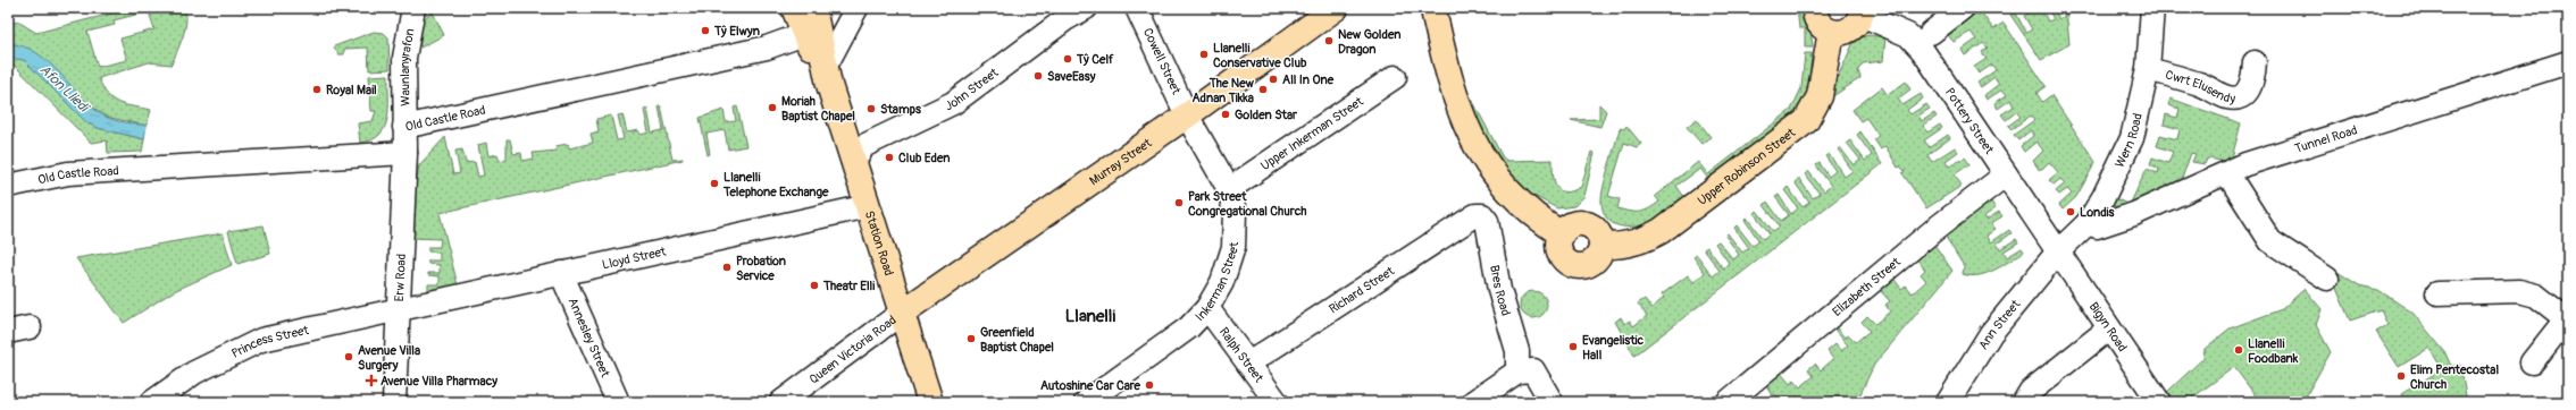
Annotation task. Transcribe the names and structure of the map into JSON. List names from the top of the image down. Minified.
{"streets":{"main road":["Murray Street","Upper Robinson Street","Station Road"],"street":["Cowell Street","Waunlanyrafon","Cwrt Elusendy","John Street","Old Castle Road","Pottery Street","Upper Inkerman Street","Wern Road","Tunnel Road","Lloyd Street","Erw Road","Inkerman Street","Elizabeth Street","Richard Street","Bres Road","Ann Street","Bigyn Road","Annesley Street","Princess Street","Queen Victoria Road","Ralph Street"]},"crossings":[["Cowell Street","Murray Street"],["Cowell Street","Inkerman Street"],["Waunlanyrafon","Old Castle Road"],["Cwrt Elusendy","Wern Road"],["John Street","Station Road"],["Old Castle Road","Station Road"],["Old Castle Road","Erw Road"],["Pottery Street","Wern Road"],["Pottery Street","Elizabeth Street"],["Pottery Street","Ann Street"],["Pottery Street","Bigyn Road"],["Upper Inkerman Street","Inkerman Street"],["Wern Road","Tunnel Road"],["Wern Road","Ann Street"],["Wern Road","Bigyn Road"],["Murray Street","Station Road"],["Murray Street","Inkerman Street"],["Murray Street","Queen Victoria Road"],["Station Road","Lloyd Street"],["Station Road","Queen Victoria Road"],["Lloyd Street","Erw Road"],["Lloyd Street","Annesley Street"],["Lloyd Street","Princess Street"],["Erw Road","Princess Street"],["Inkerman Street","Ralph Street"],["Richard Street","Bres Road"],["Richard Street","Ralph Street"],["Ann Street","Bigyn Road"]],"districts":["Llanelli"],"water":["Afon Lliedi"],"places":{"other":["Tŷ Elwyn","New Golden Dragon","Llanelli Conservative Club","Tŷ Celf","SaveEasy","All In One","Royal Mail","The New Adnan Tikka","Moriah Baptist Chapel","Stamps","Golden Star","Club Eden","Llanelli Telephone Exchange","Park Street Congregational Church","Londis","Probation Service","Theatr Elli","Greenfield Baptist Chapel","Evangelistic Hall","Llanelli Foodbank","Avenue Villa Surgery","Elim Pentecostal Church","Autoshine Car Care"],"health":["Avenue Villa Pharmacy"]}}
